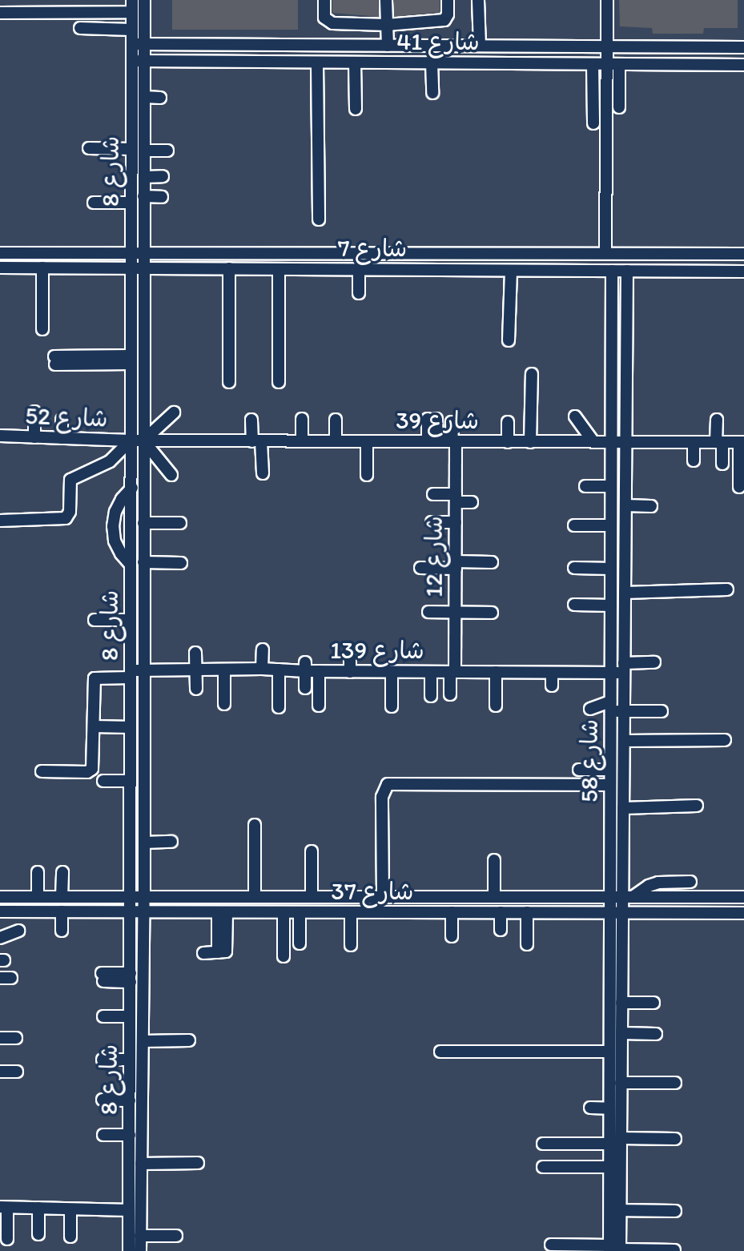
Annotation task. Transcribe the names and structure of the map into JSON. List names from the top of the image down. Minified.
{"streets":{"street":["شارع 41","شارع 8","شارع 7","شارع 52","شارع 39","شارع 12","شارع 139","شارع 58","شارع 37"]},"crossings":[["شارع 41","شارع 8"],["شارع 8","شارع 7"],["شارع 8","شارع 52"],["شارع 8","شارع 39"],["شارع 8","شارع 139"],["شارع 8","شارع 37"],["شارع 7","شارع 58"],["شارع 52","شارع 39"],["شارع 39","شارع 12"],["شارع 39","شارع 58"],["شارع 12","شارع 139"],["شارع 139","شارع 58"],["شارع 58","شارع 37"]]}
